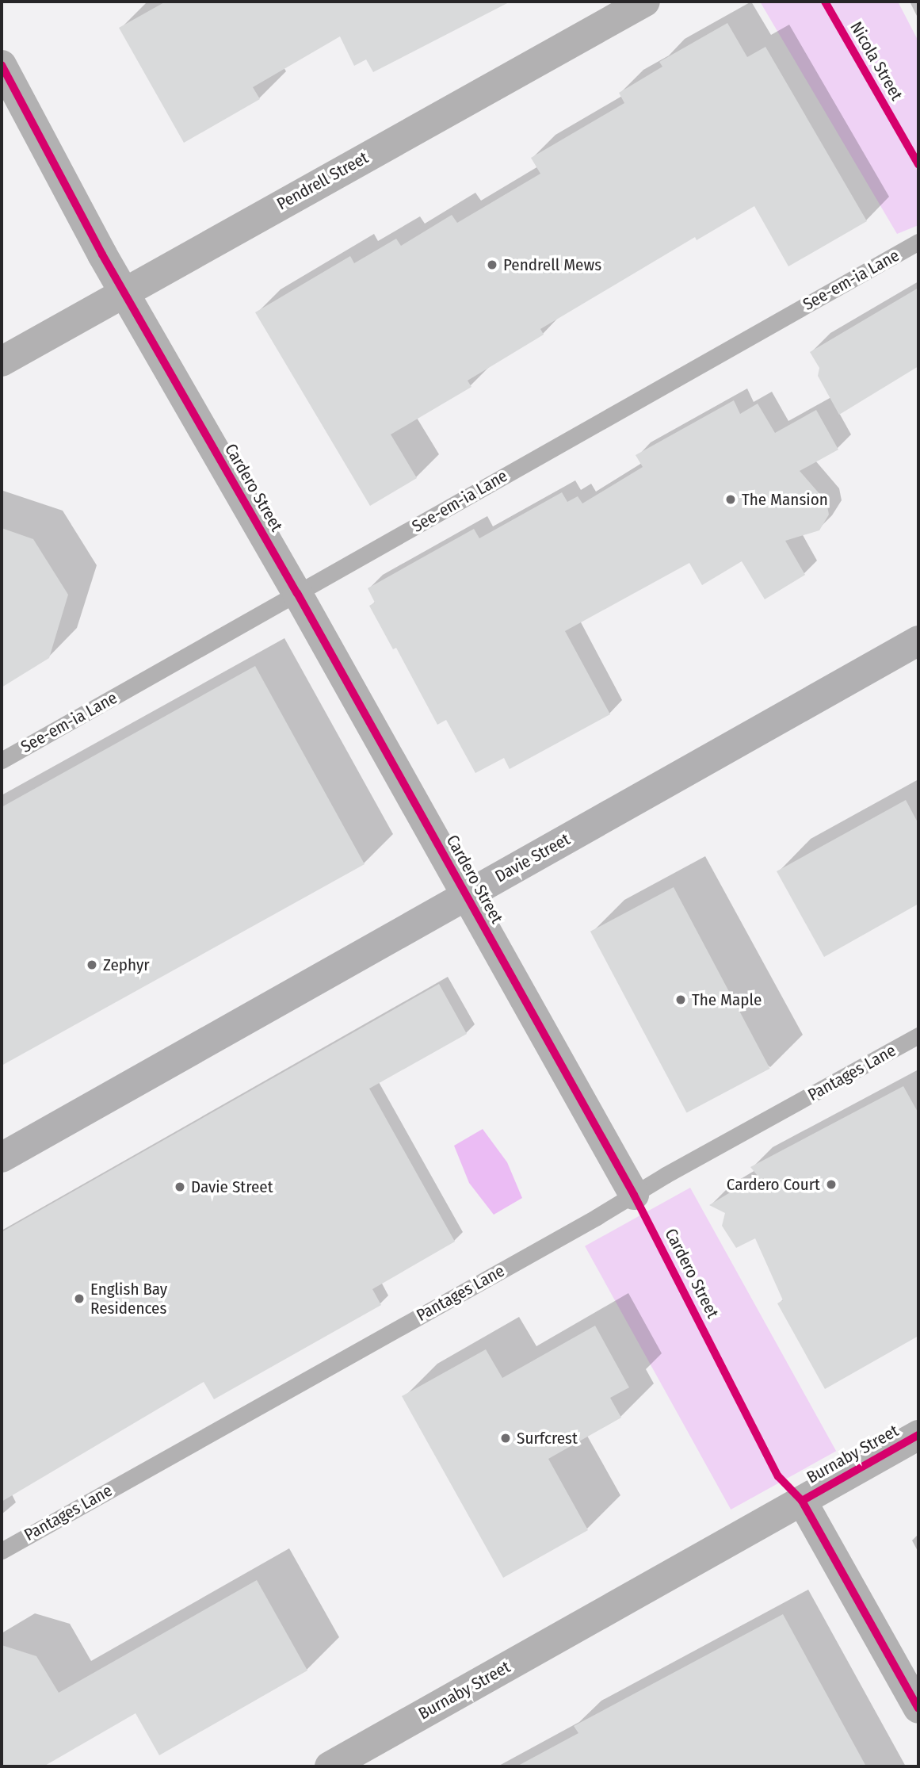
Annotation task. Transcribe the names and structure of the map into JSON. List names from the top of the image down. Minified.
{"streets":{"main road":["Davie Street"],"street":["Pendrell Street","Cardero Street","Burnaby Street"],"lane":["See-em-ia Lane","Pantages Lane"],"cycle path":["Nicola Street"]},"crossings":[["Pendrell Street","Cardero Street"],["See-em-ia Lane","Cardero Street"],["Cardero Street","Davie Street"],["Cardero Street","Pantages Lane"]],"places":["Pendrell Mews","The Mansion","Zephyr","The Maple","Cardero Court","Davie Street","English Bay Residences","Surfcrest"]}
